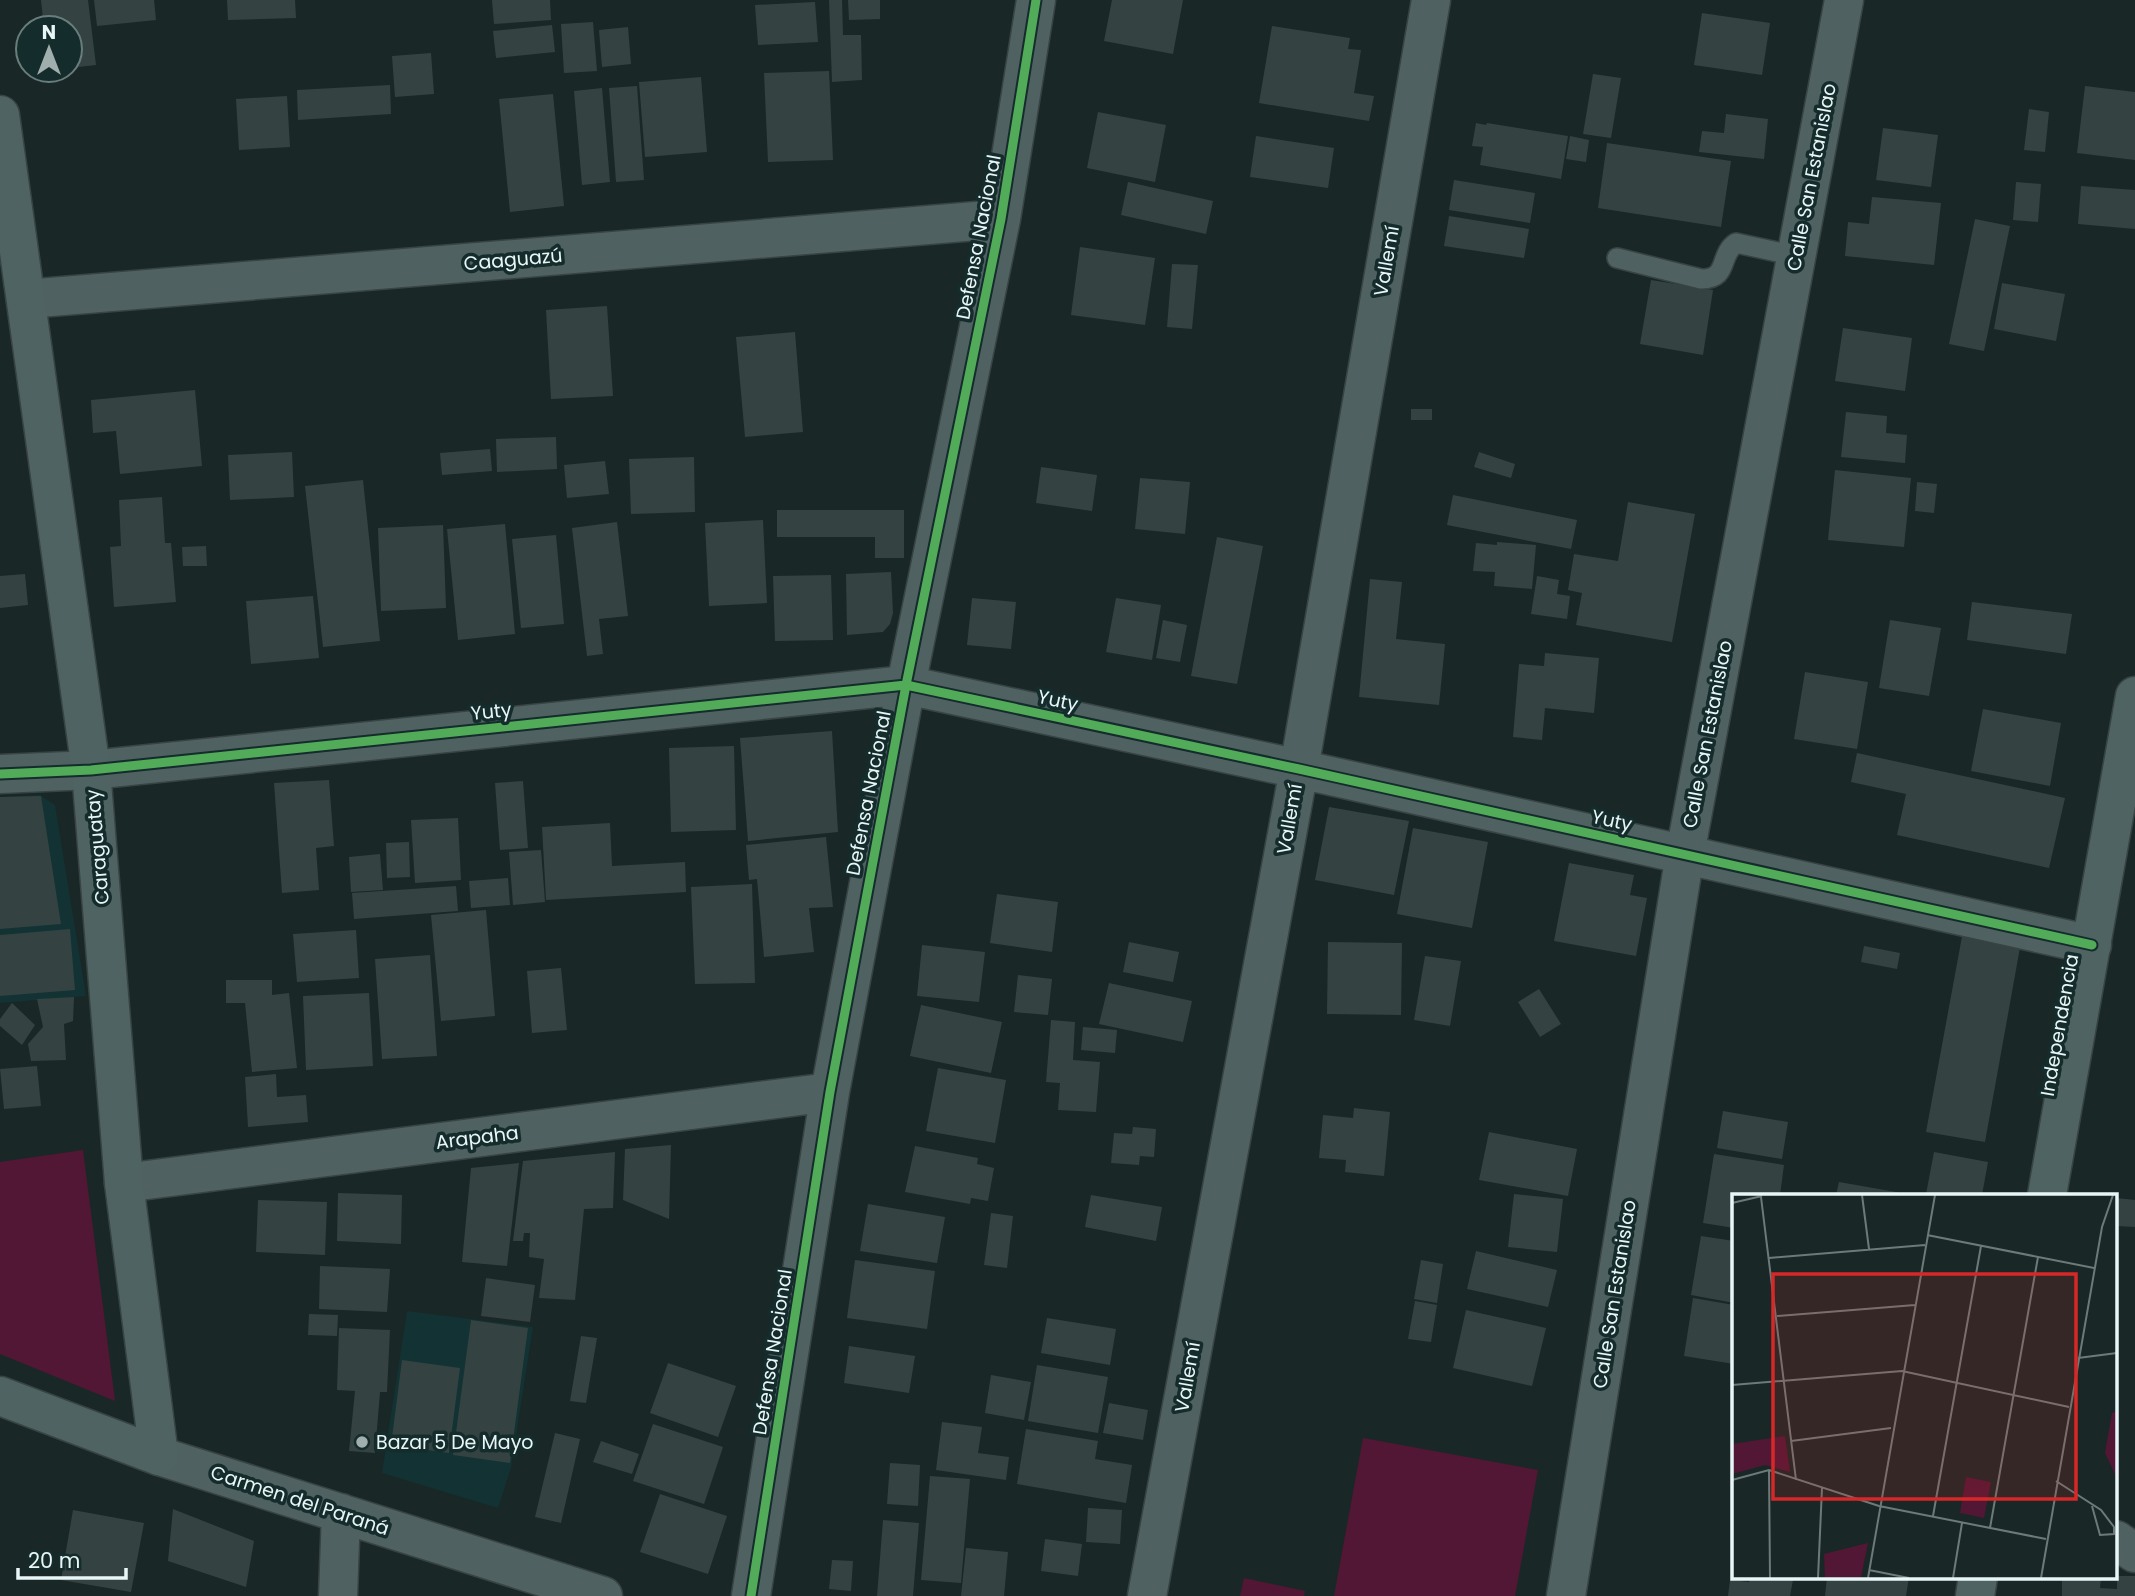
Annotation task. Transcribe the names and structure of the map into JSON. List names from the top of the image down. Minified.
{"streets":{"street":["Calle San Estanislao","Defensa Nacional","Caaguazú","Vallemí","Yuty","Caraguatay","Independencia","Arapaha","Carmen del Paraná"]},"crossings":[["Calle San Estanislao","Yuty"],["Defensa Nacional","Caaguazú"],["Defensa Nacional","Yuty"],["Defensa Nacional","Arapaha"],["Caaguazú","Caraguatay"],["Vallemí","Yuty"],["Yuty","Caraguatay"],["Yuty","Independencia"],["Caraguatay","Arapaha"],["Caraguatay","Carmen del Paraná"]],"places":["Bazar 5 De Mayo"],"scale_bar":"20 m","north":"top"}
